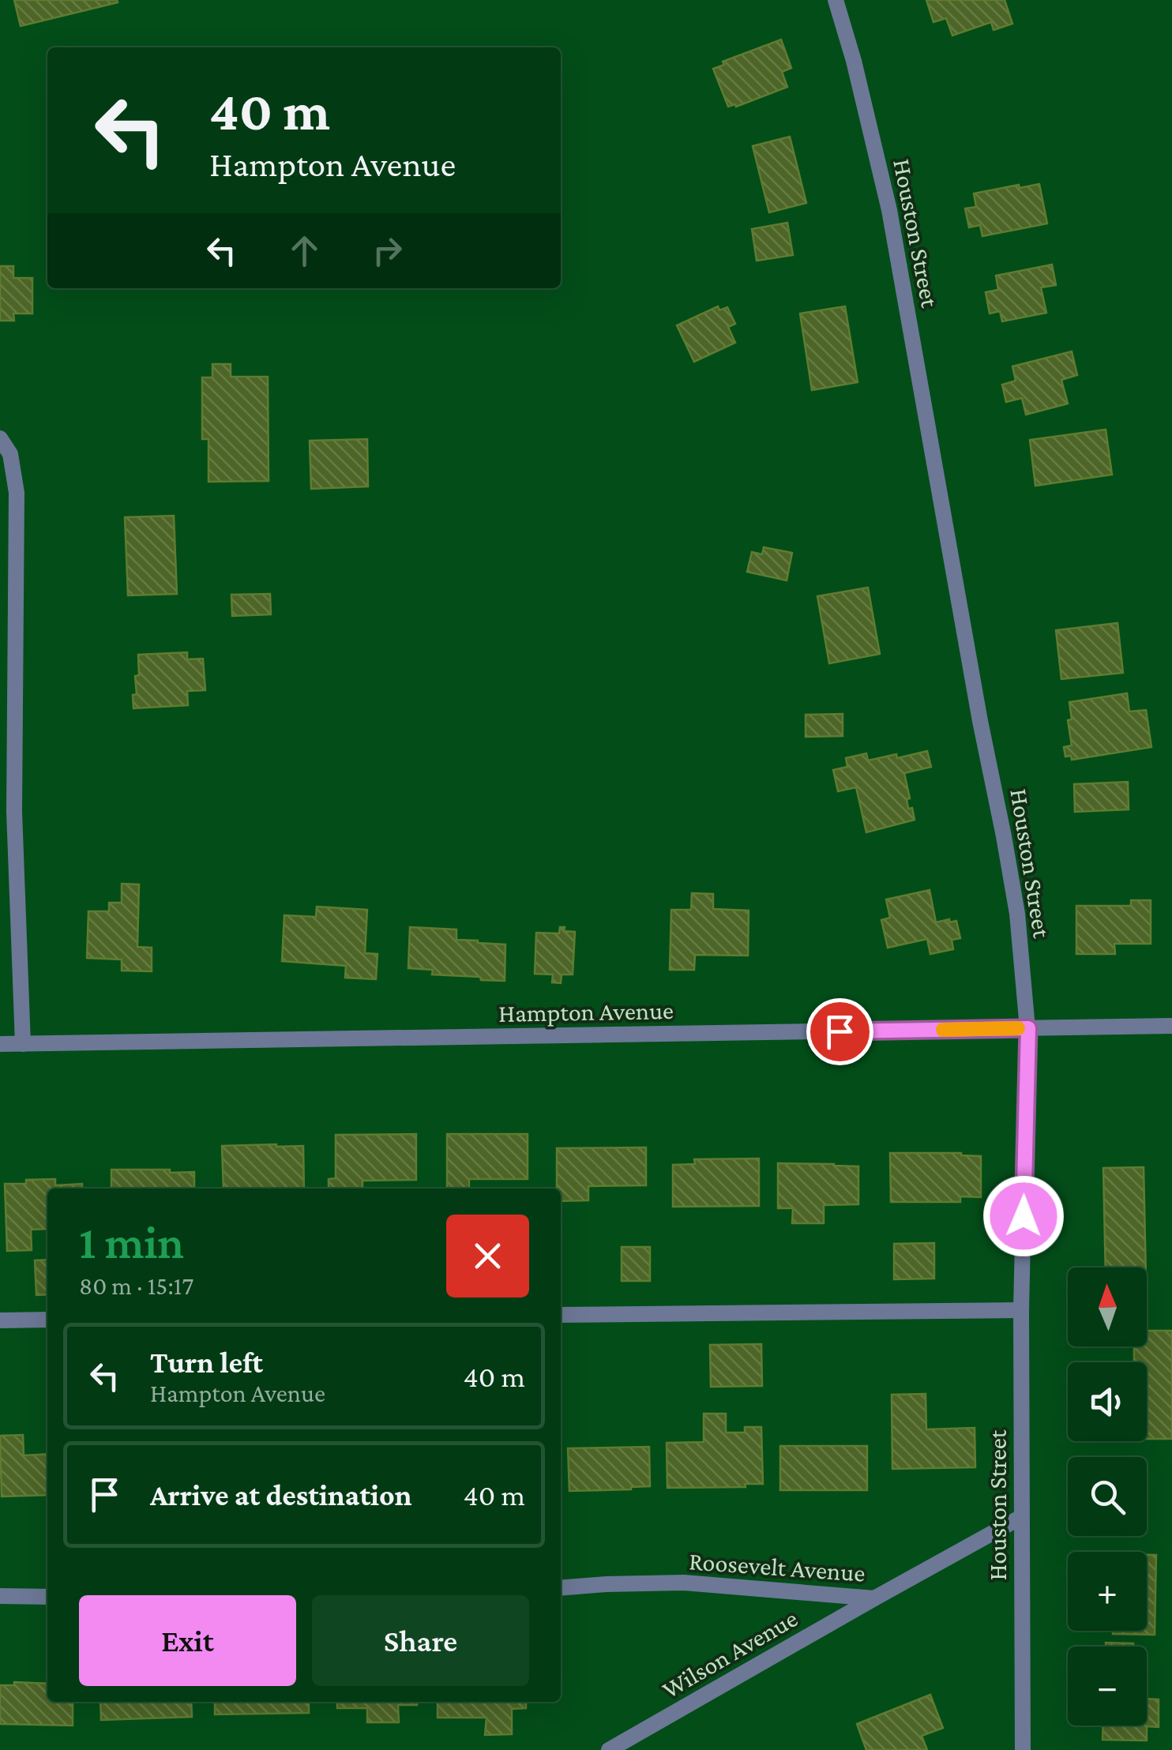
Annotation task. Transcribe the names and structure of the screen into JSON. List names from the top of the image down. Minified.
{"streets":{"street":["Houston Street","Hampton Avenue","Roosevelt Avenue","Wilson Avenue"]},"crossings":[["Houston Street","Hampton Avenue"],["Houston Street","Roosevelt Avenue"],["Roosevelt Avenue","Wilson Avenue"]],"north":"top","page":{"turn":["40 m","Hampton Avenue"],"heading":["1 min","80 m · 15:17"],"map_buttons":["+","−"],"list":[{"name":"Turn left","note":"Hampton Avenue","value":"40 m"},{"name":"Arrive at destination","value":"40 m"}],"buttons":["Exit","Share"]}}
